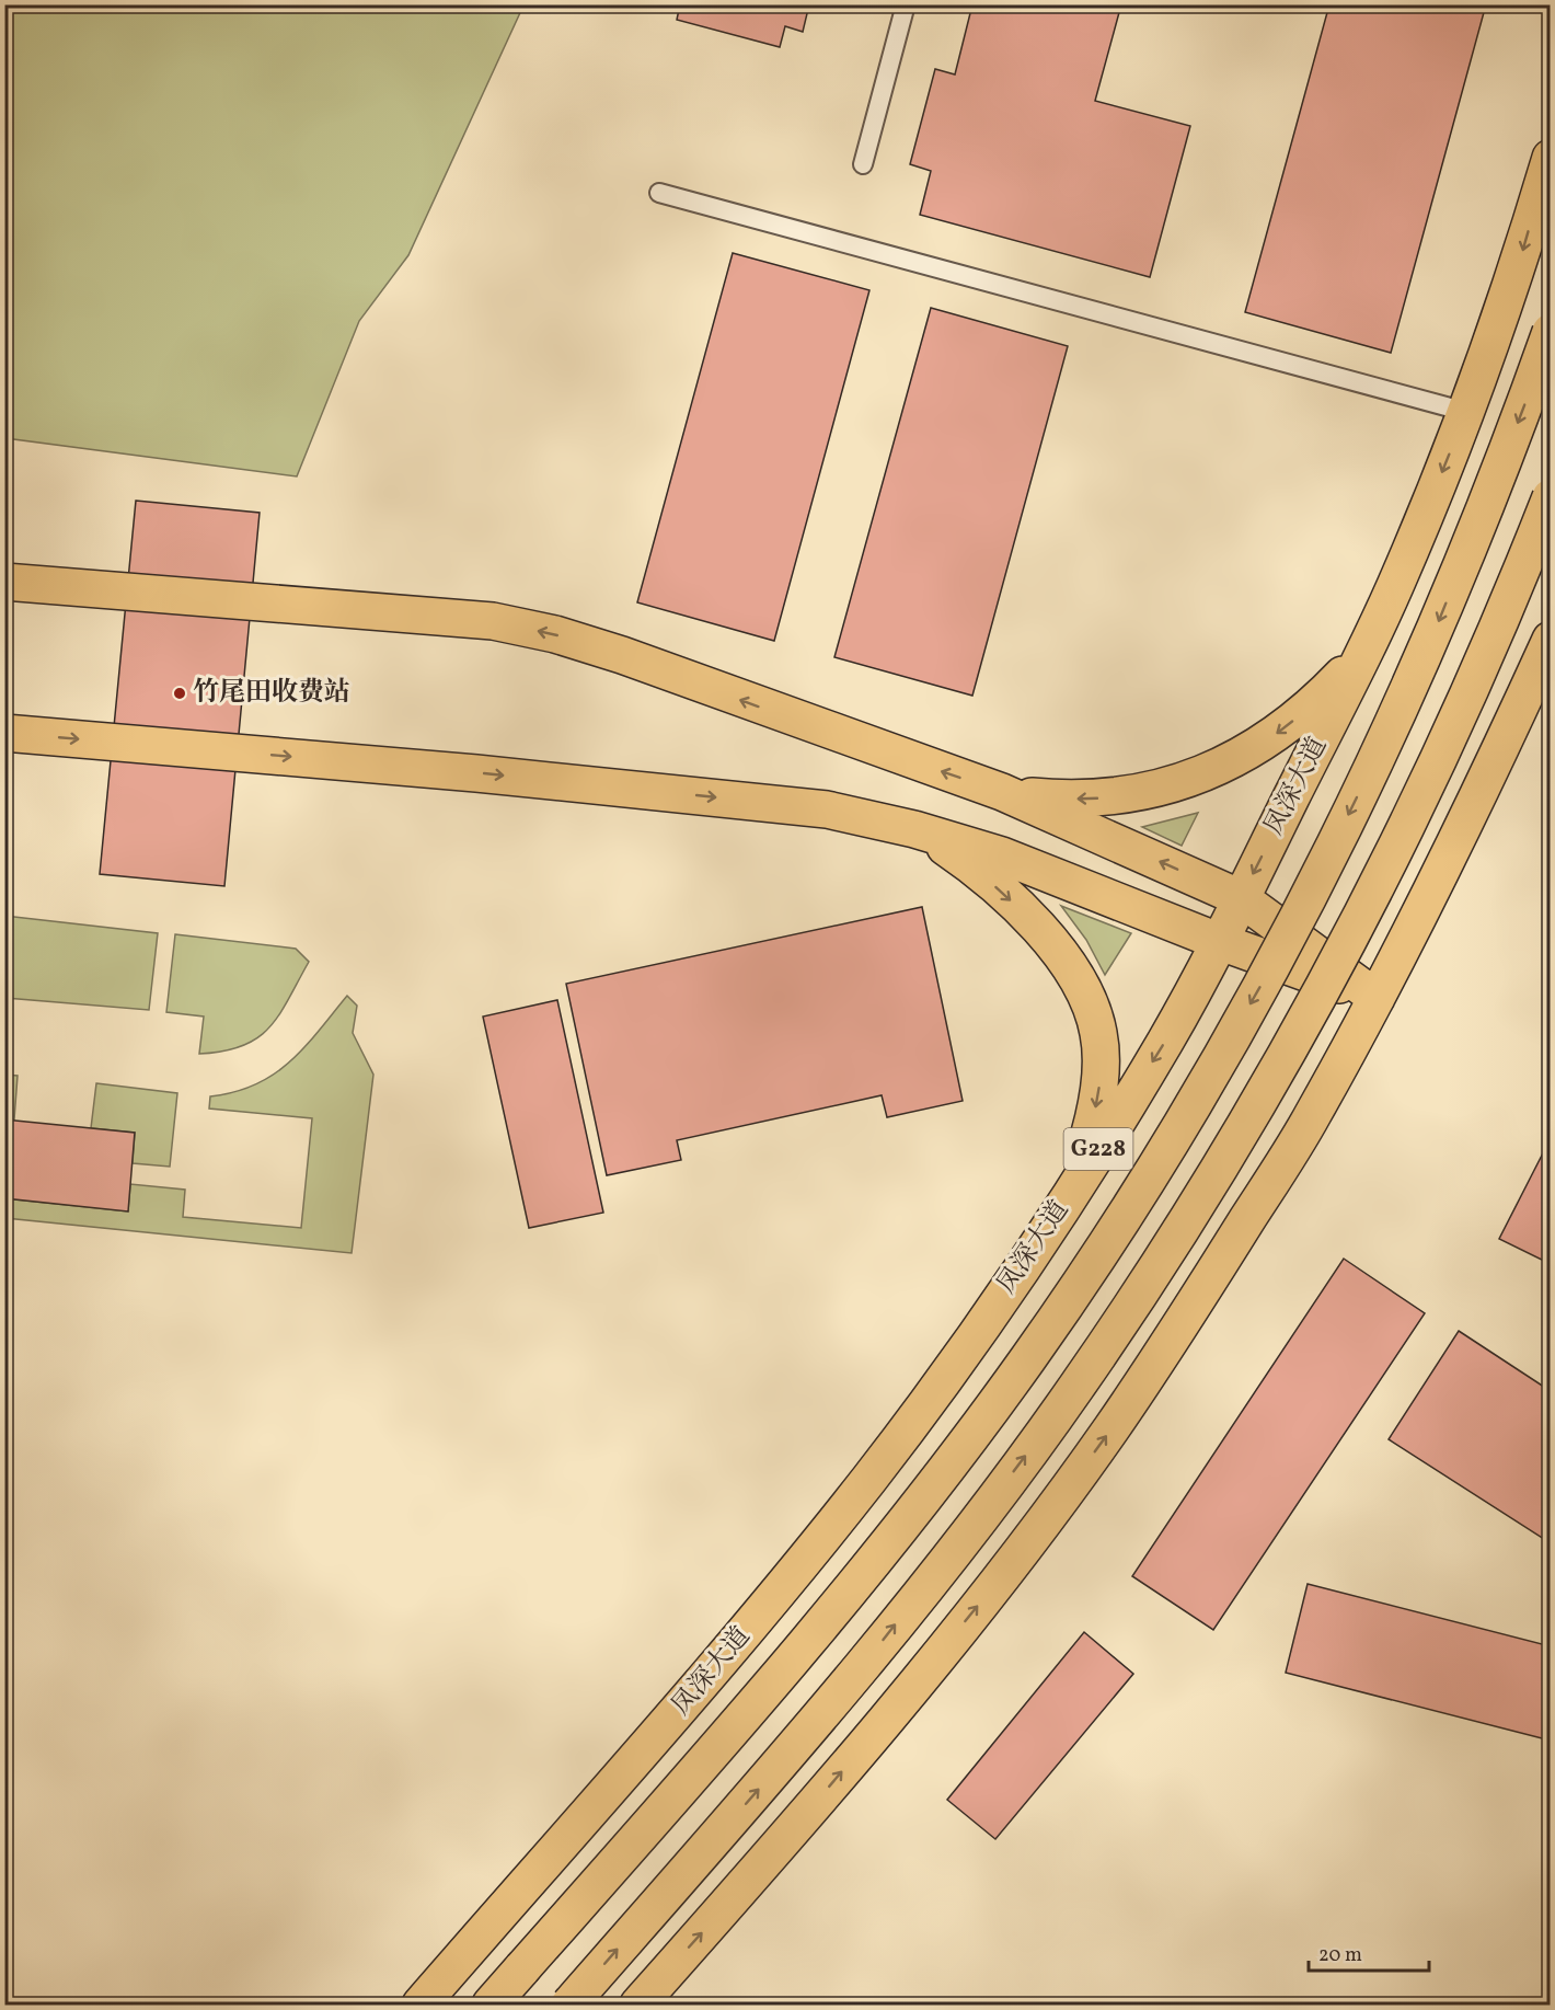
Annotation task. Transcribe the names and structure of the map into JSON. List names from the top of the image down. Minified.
{"streets":{"highway":["凤深大道","G228"]},"places":["竹尾田收费站"],"scale_bar":"20 m"}
